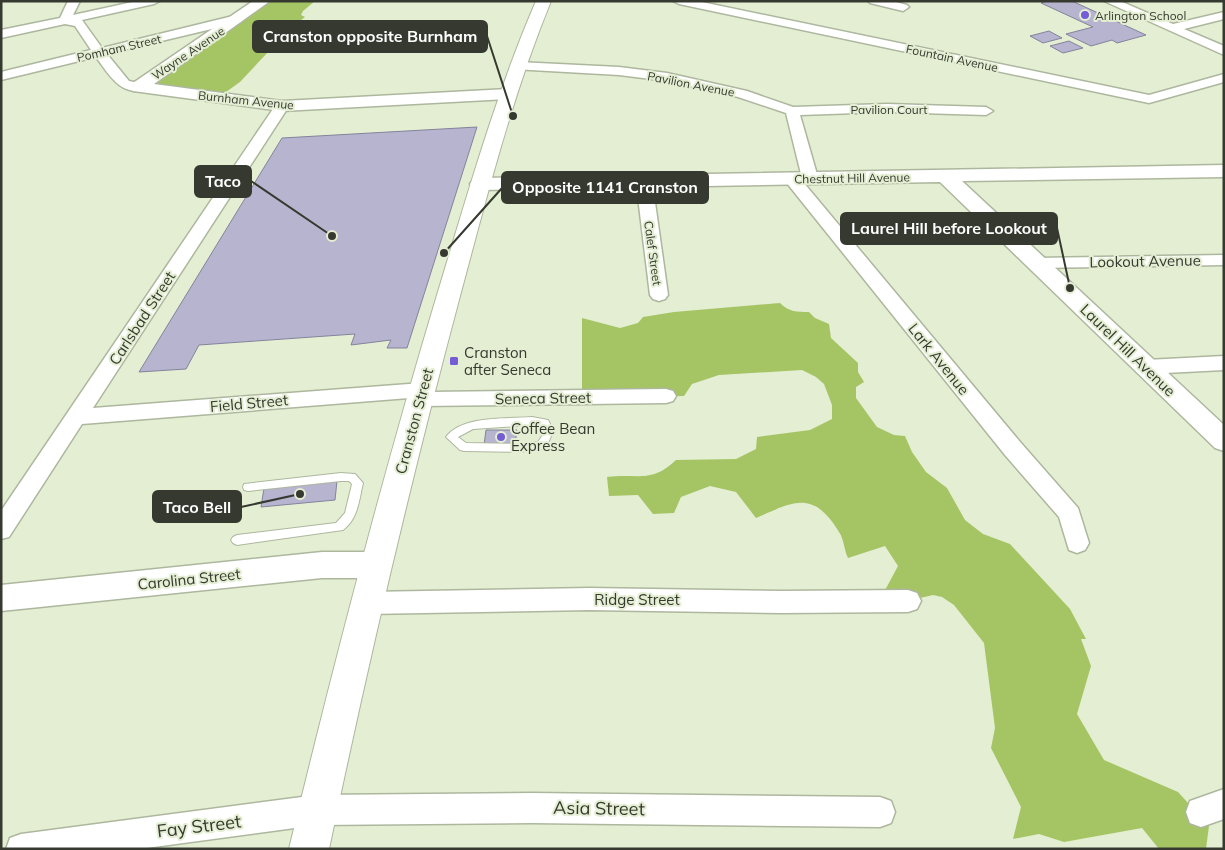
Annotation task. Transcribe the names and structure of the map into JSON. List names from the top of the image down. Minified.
{"streets":{"main road":["Cranston Street"],"street":["Pomham Street","Wayne Avenue","Fountain Avenue","Pavilion Avenue","Burnham Avenue","Pavilion Court","Chestnut Hill Avenue","Calef Street","Lookout Avenue","Carlsbad Street","Laurel Hill Avenue","Lark Avenue","Seneca Street","Field Street","Carolina Street","Ridge Street","Asia Street","Fay Street"]},"crossings":[["Pomham Street","Wayne Avenue"],["Pomham Street","Burnham Avenue"],["Wayne Avenue","Burnham Avenue"],["Pavilion Avenue","Pavilion Court"],["Pavilion Avenue","Cranston Street"],["Burnham Avenue","Carlsbad Street"],["Burnham Avenue","Cranston Street"],["Chestnut Hill Avenue","Calef Street"],["Chestnut Hill Avenue","Laurel Hill Avenue"],["Chestnut Hill Avenue","Lark Avenue"],["Chestnut Hill Avenue","Cranston Street"],["Lookout Avenue","Laurel Hill Avenue"],["Carlsbad Street","Field Street"],["Seneca Street","Field Street"],["Seneca Street","Cranston Street"],["Field Street","Cranston Street"],["Cranston Street","Carolina Street"],["Cranston Street","Ridge Street"],["Cranston Street","Asia Street"],["Cranston Street","Fay Street"],["Asia Street","Fay Street"]],"places":{"other":["Arlington School","Cranston opposite Burnham","Taco","Opposite 1141 Cranston","Laurel Hill before Lookout","Coffee Bean Express","Taco Bell"],"transit":["Cranston after Seneca"]}}
